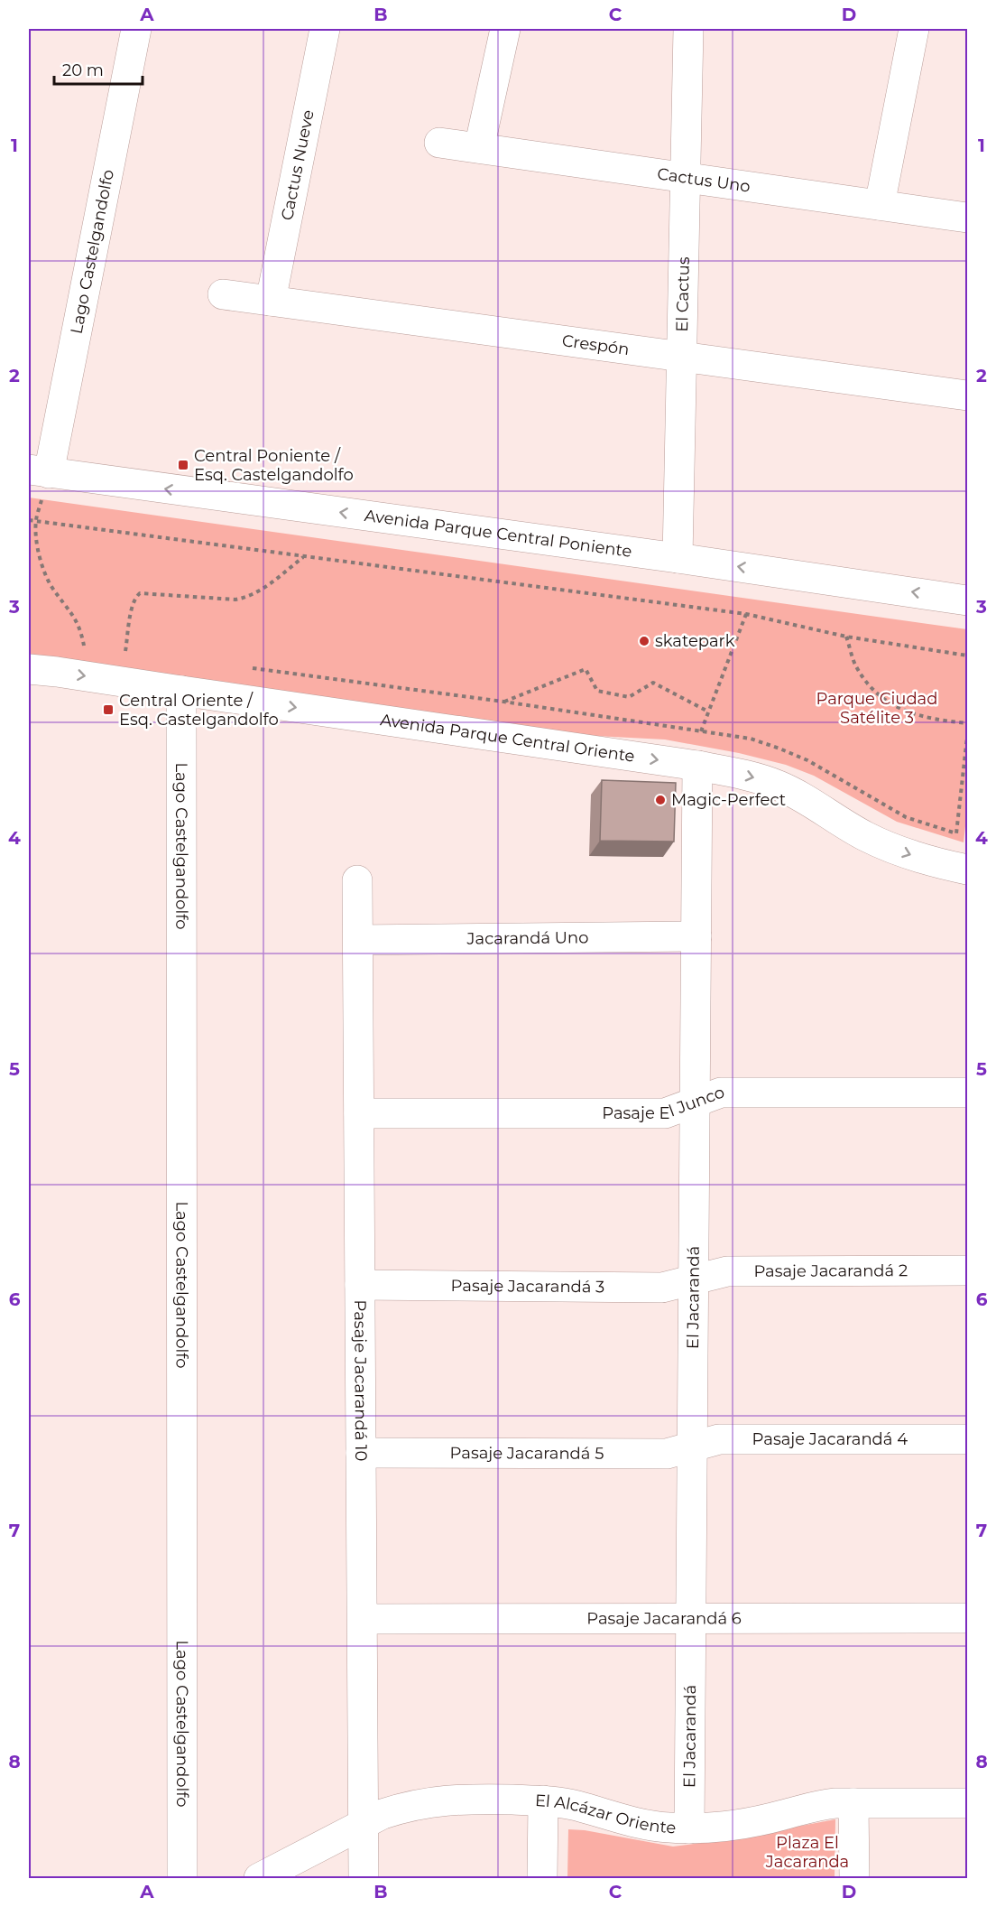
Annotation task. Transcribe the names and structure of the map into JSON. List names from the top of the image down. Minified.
{"streets":{"street":["Cactus Nueve","Cactus Uno","Lago Castelgandolfo","El Cactus","Crespón","Avenida Parque Central Poniente","Avenida Parque Central Oriente","Jacarandá Uno","Pasaje El Junco","Pasaje Jacarandá 2","Pasaje Jacarandá 3","El Jacarandá","Pasaje Jacarandá 10","Pasaje Jacarandá 4","Pasaje Jacarandá 5","Pasaje Jacarandá 6","El Alcázar Oriente"]},"crossings":[["Cactus Nueve","Crespón"],["Cactus Uno","El Cactus"],["Lago Castelgandolfo","Avenida Parque Central Poniente"],["Lago Castelgandolfo","Avenida Parque Central Oriente"],["El Cactus","Crespón"],["El Cactus","Avenida Parque Central Poniente"],["Avenida Parque Central Oriente","El Jacarandá"],["Jacarandá Uno","El Jacarandá"],["Jacarandá Uno","Pasaje Jacarandá 10"],["Pasaje El Junco","El Jacarandá"],["Pasaje El Junco","Pasaje Jacarandá 10"],["Pasaje Jacarandá 2","Pasaje Jacarandá 3"],["Pasaje Jacarandá 2","El Jacarandá"],["Pasaje Jacarandá 3","El Jacarandá"],["Pasaje Jacarandá 3","Pasaje Jacarandá 10"],["El Jacarandá","Pasaje Jacarandá 4"],["El Jacarandá","Pasaje Jacarandá 5"],["El Jacarandá","Pasaje Jacarandá 6"],["El Jacarandá","El Alcázar Oriente"],["Pasaje Jacarandá 10","Pasaje Jacarandá 5"],["Pasaje Jacarandá 10","Pasaje Jacarandá 6"],["Pasaje Jacarandá 10","El Alcázar Oriente"],["Pasaje Jacarandá 4","Pasaje Jacarandá 5"]],"one_way":["Avenida Parque Central Poniente","Avenida Parque Central Oriente"],"parks":["Parque Ciudad Satélite 3","Plaza El Jacaranda"],"places":{"transit":["Central Poniente / Esq. Castelgandolfo","Central Oriente / Esq. Castelgandolfo"],"other":["skatepark","Magic-Perfect"]},"scale_bar":"20 m","grid":{"columns":["A","B","C","D"],"rows":["1","2","3","4","5","6","7","8"]}}
